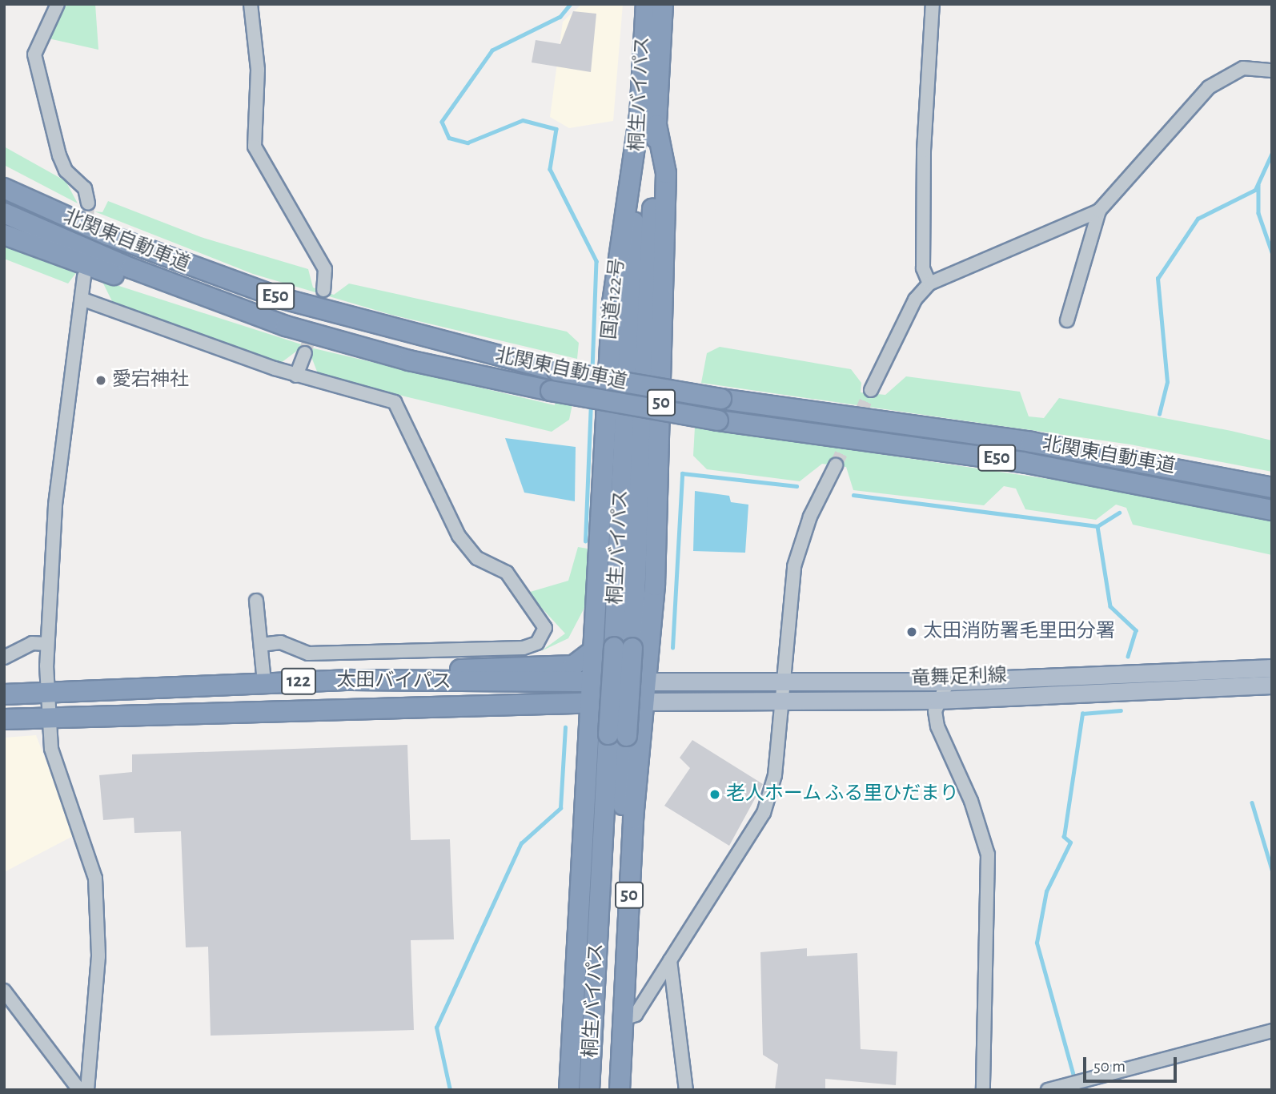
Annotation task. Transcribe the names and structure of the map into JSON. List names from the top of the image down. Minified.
{"streets":{"highway":["桐生バイパス","北関東自動車道","E50","国道122号","50","122","太田バイパス"],"main road":["竜舞足利線"]},"crossings":[["桐生バイパス","国道122号"],["桐生バイパス","50"],["国道122号","50"],["国道122号","太田バイパス"],["50","竜舞足利線"],["50","太田バイパス"],["竜舞足利線","太田バイパス"]],"places":["愛宕神社","太田消防署毛里田分署","老人ホーム ふる里ひだまり"],"scale_bar":"50 m"}
